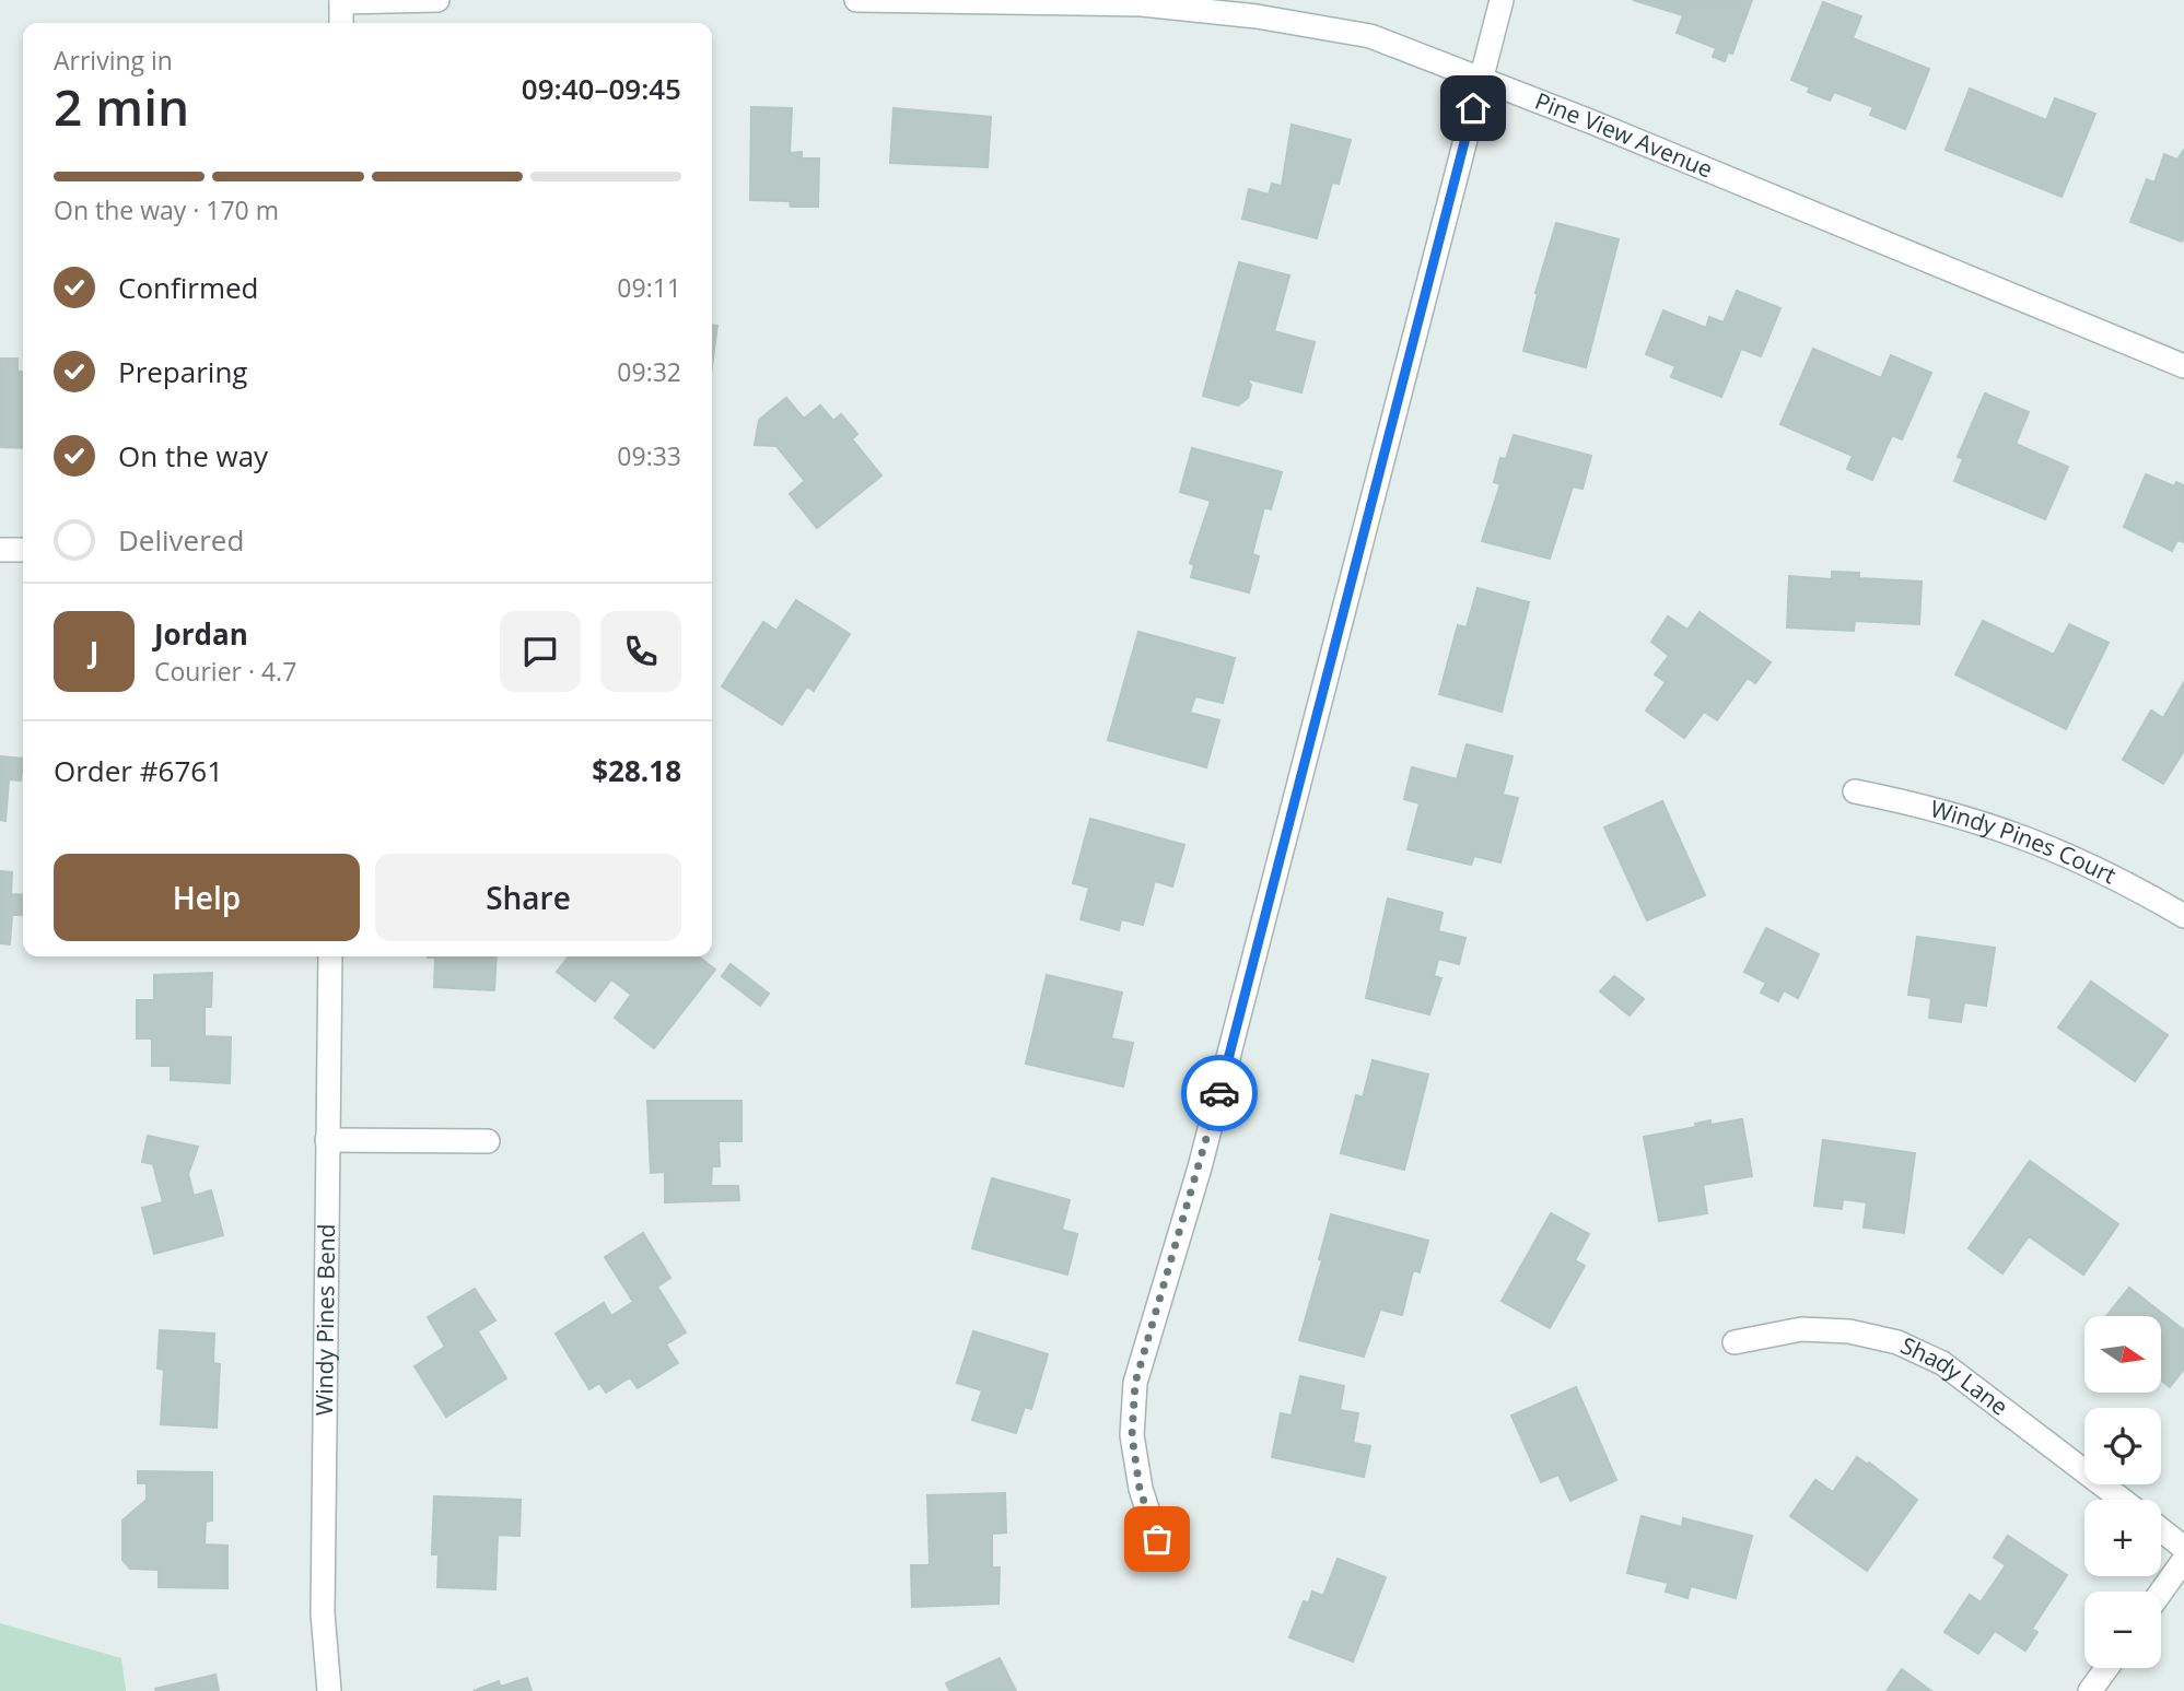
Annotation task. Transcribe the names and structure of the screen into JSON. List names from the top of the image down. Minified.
{"streets":{"street":["Pine View Avenue","Windy Pines Court","Windy Pines Bend","Shady Lane"]},"north":"right","page":{"heading":["2 min","Arriving in","09:40–09:45"],"panel":["Jordan","Courier · 4.7","Order #6761","$28.18"],"bar":"On the way · 170 m","list":[["Confirmed","09:11"],["Preparing","09:32"],["On the way","09:33"],"Delivered"],"round":"J","buttons":["Help","Share"],"map_buttons":["+","−"]}}
